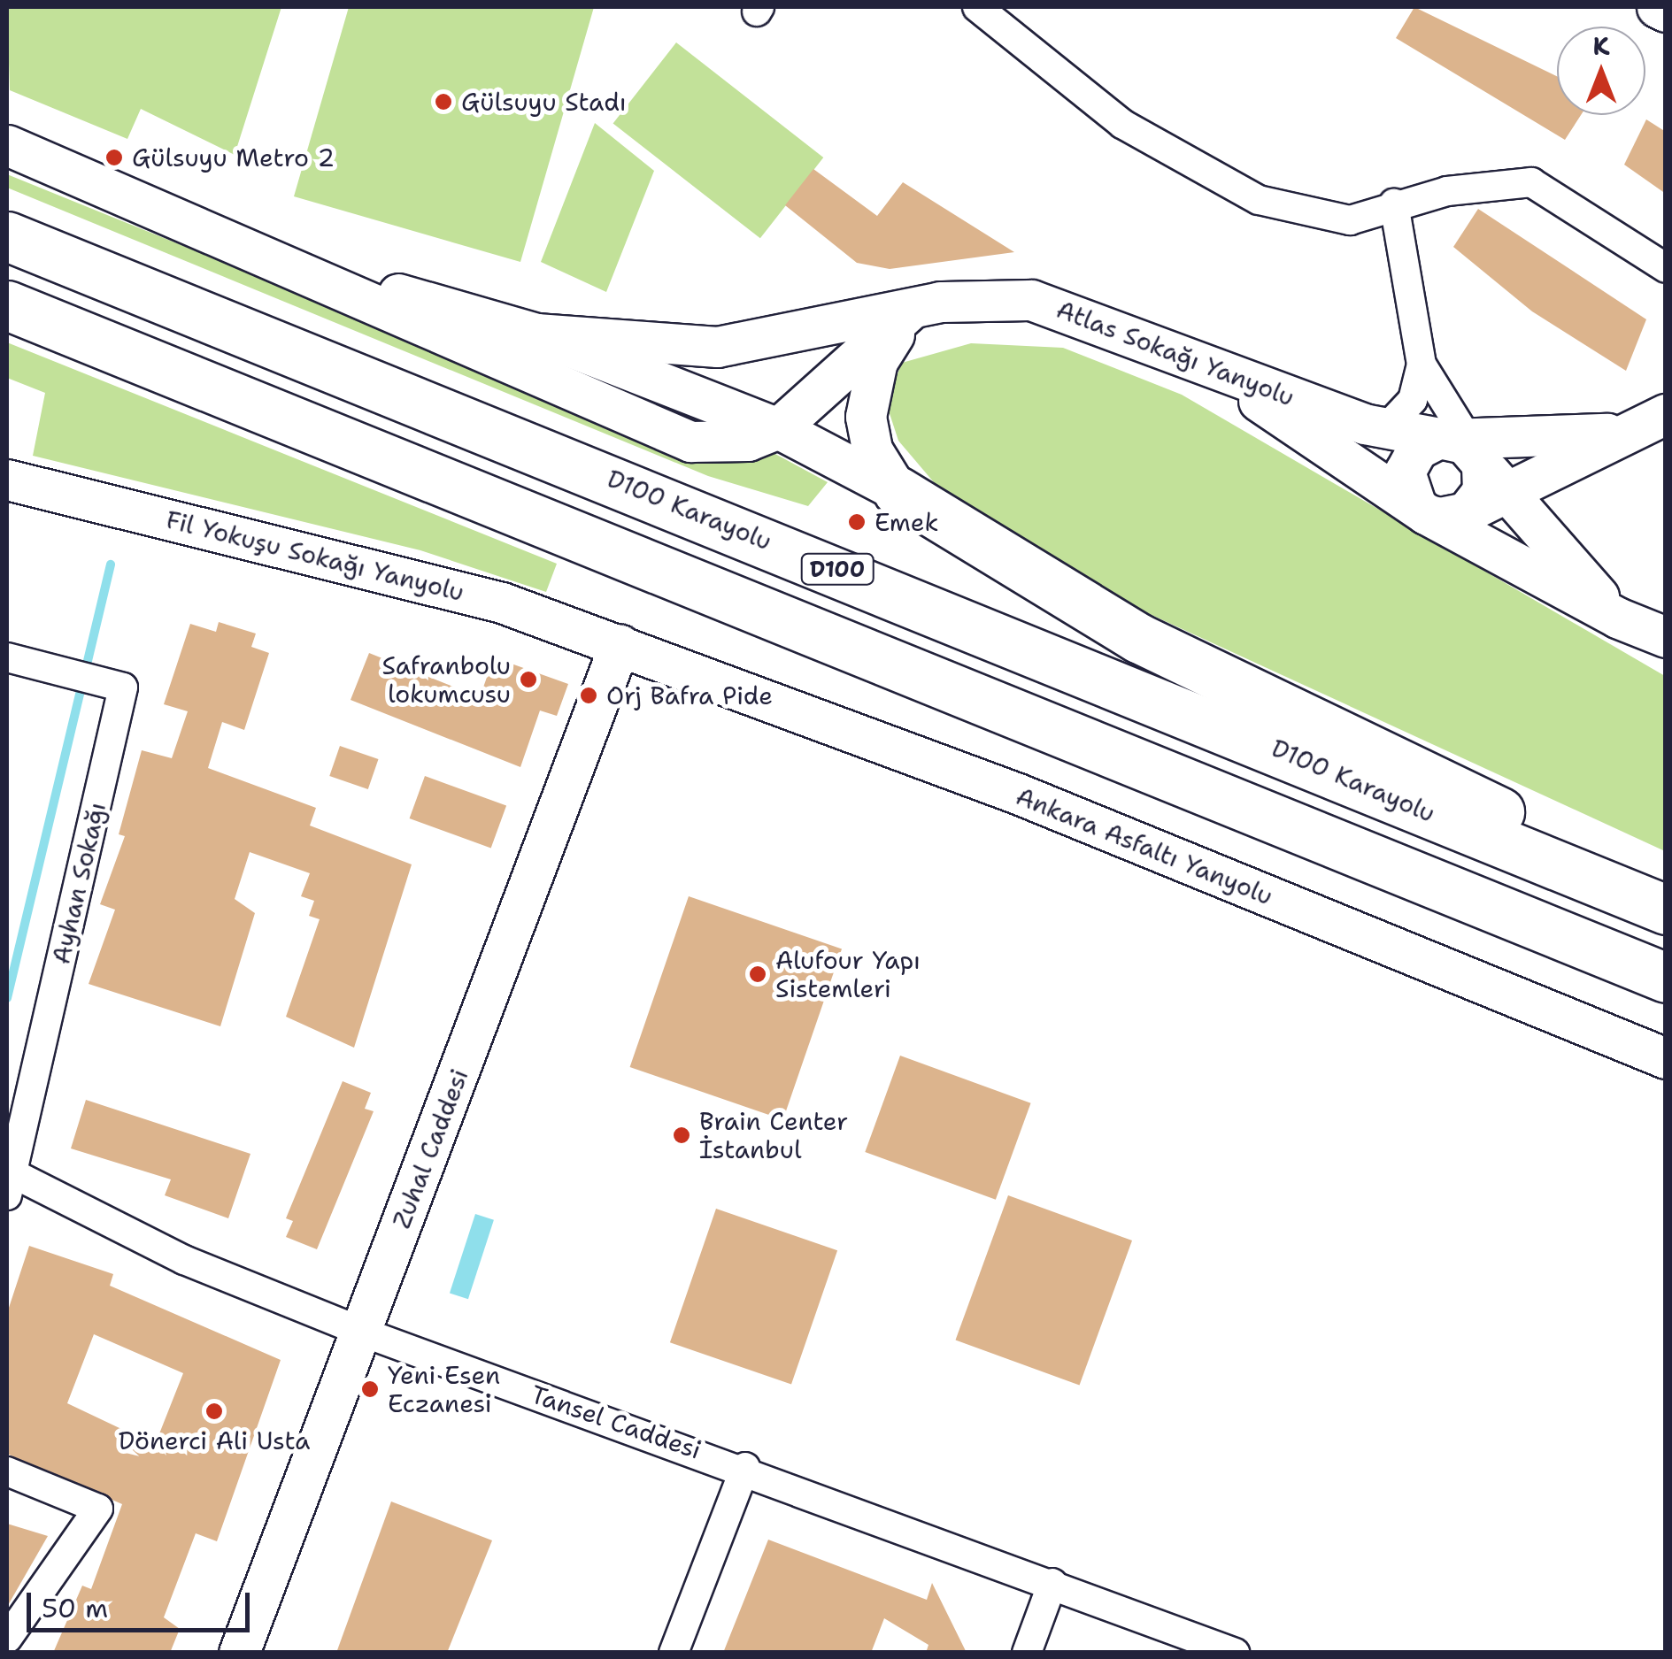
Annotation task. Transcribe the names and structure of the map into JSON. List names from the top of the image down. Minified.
{"streets":{"highway":["D100 Karayolu","D100"],"main road":["Atlas Sokağı Yanyolu","Fil Yokuşu Sokağı Yanyolu","Ankara Asfaltı Yanyolu","Zuhal Caddesi"],"street":["Ayhan Sokağı","Tansel Caddesi"]},"crossings":[["Fil Yokuşu Sokağı Yanyolu","Ankara Asfaltı Yanyolu"],["Fil Yokuşu Sokağı Yanyolu","Zuhal Caddesi"],["Ankara Asfaltı Yanyolu","Zuhal Caddesi"],["Ayhan Sokağı","Tansel Caddesi"],["Zuhal Caddesi","Tansel Caddesi"]],"places":["Gülsuyu Stadı","Gülsuyu Metro 2","Emek","Safranbolu lokumcusu","Orj Bafra Pide","Alufour Yapı Sistemleri","Brain Center İstanbul","Yeni Esen Eczanesi","Dönerci Ali Usta"],"scale_bar":"50 m","north":"top"}
